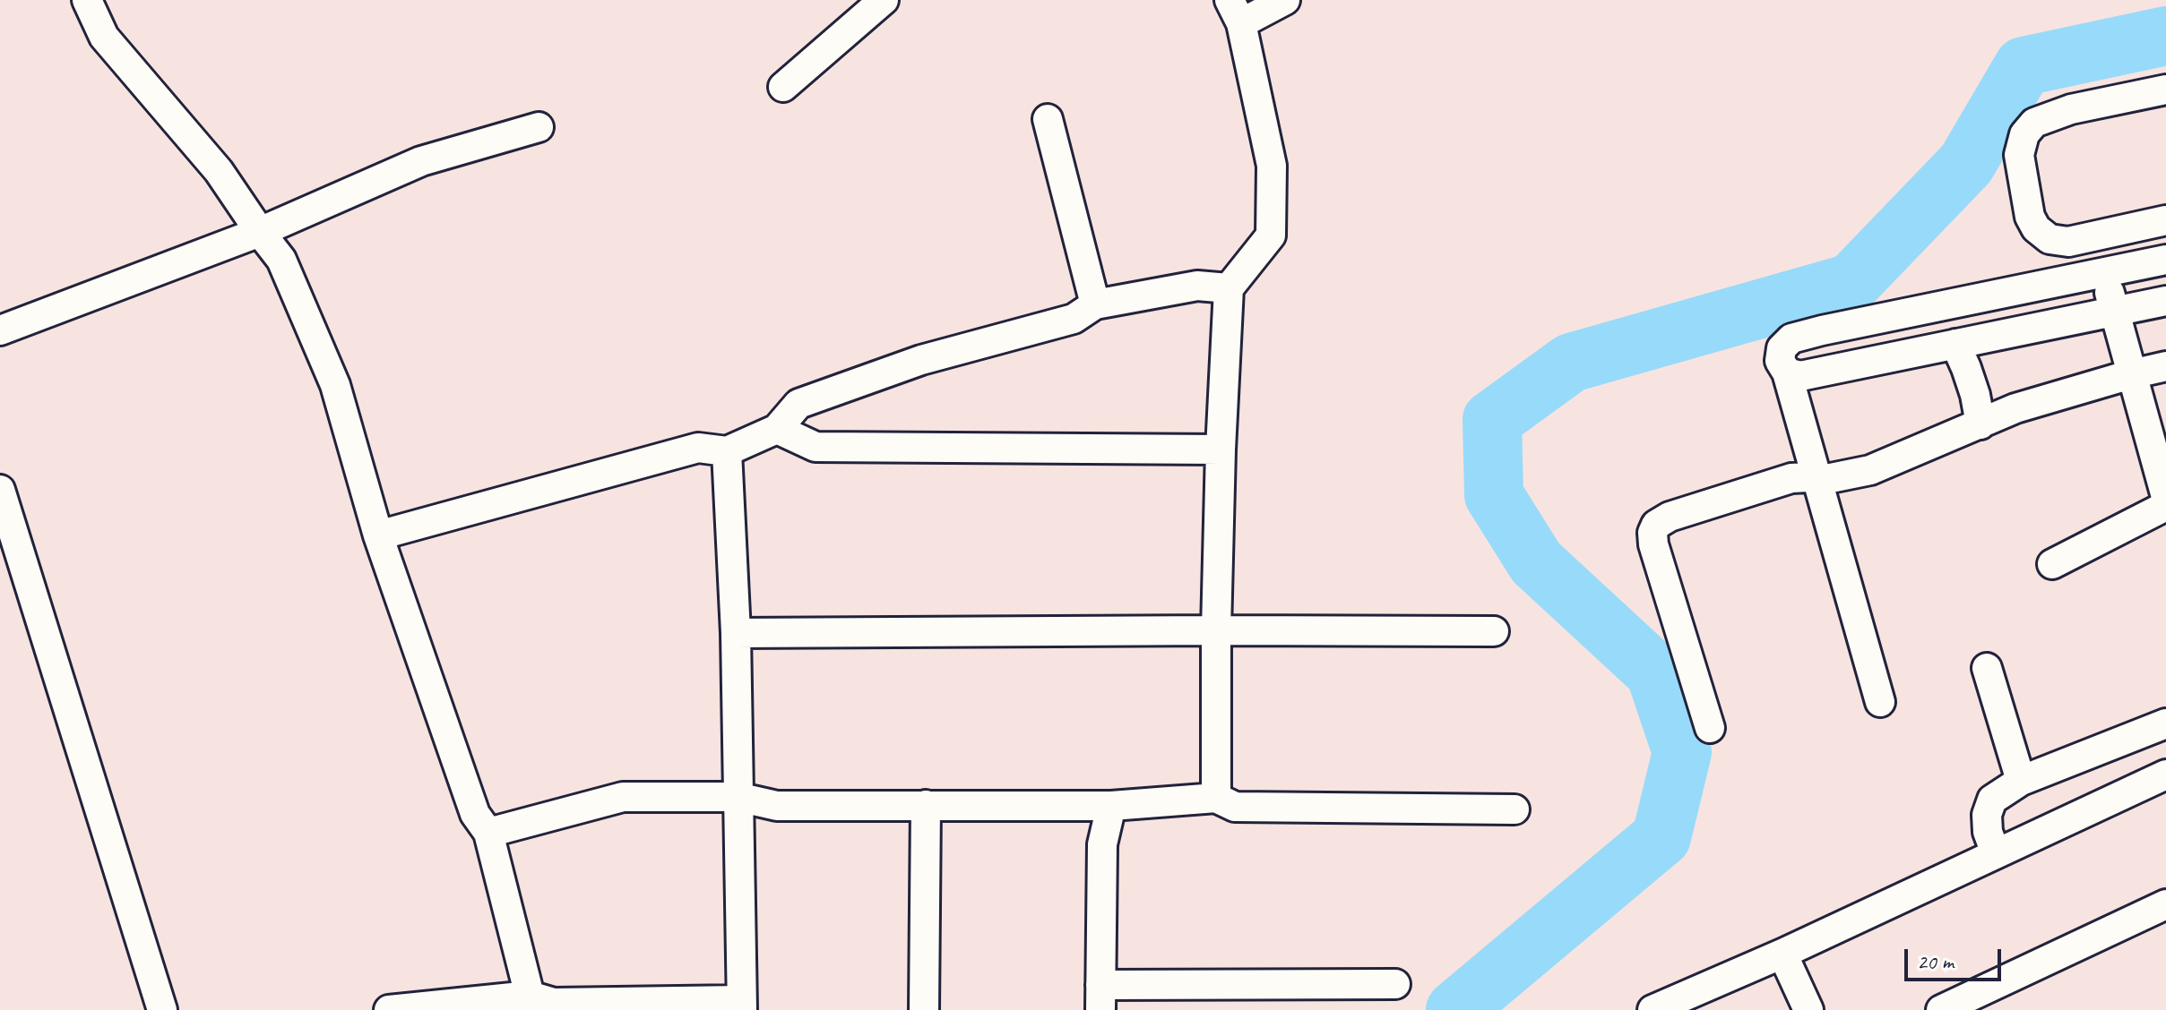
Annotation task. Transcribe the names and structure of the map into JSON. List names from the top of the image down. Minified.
{"scale_bar":"20 m"}
